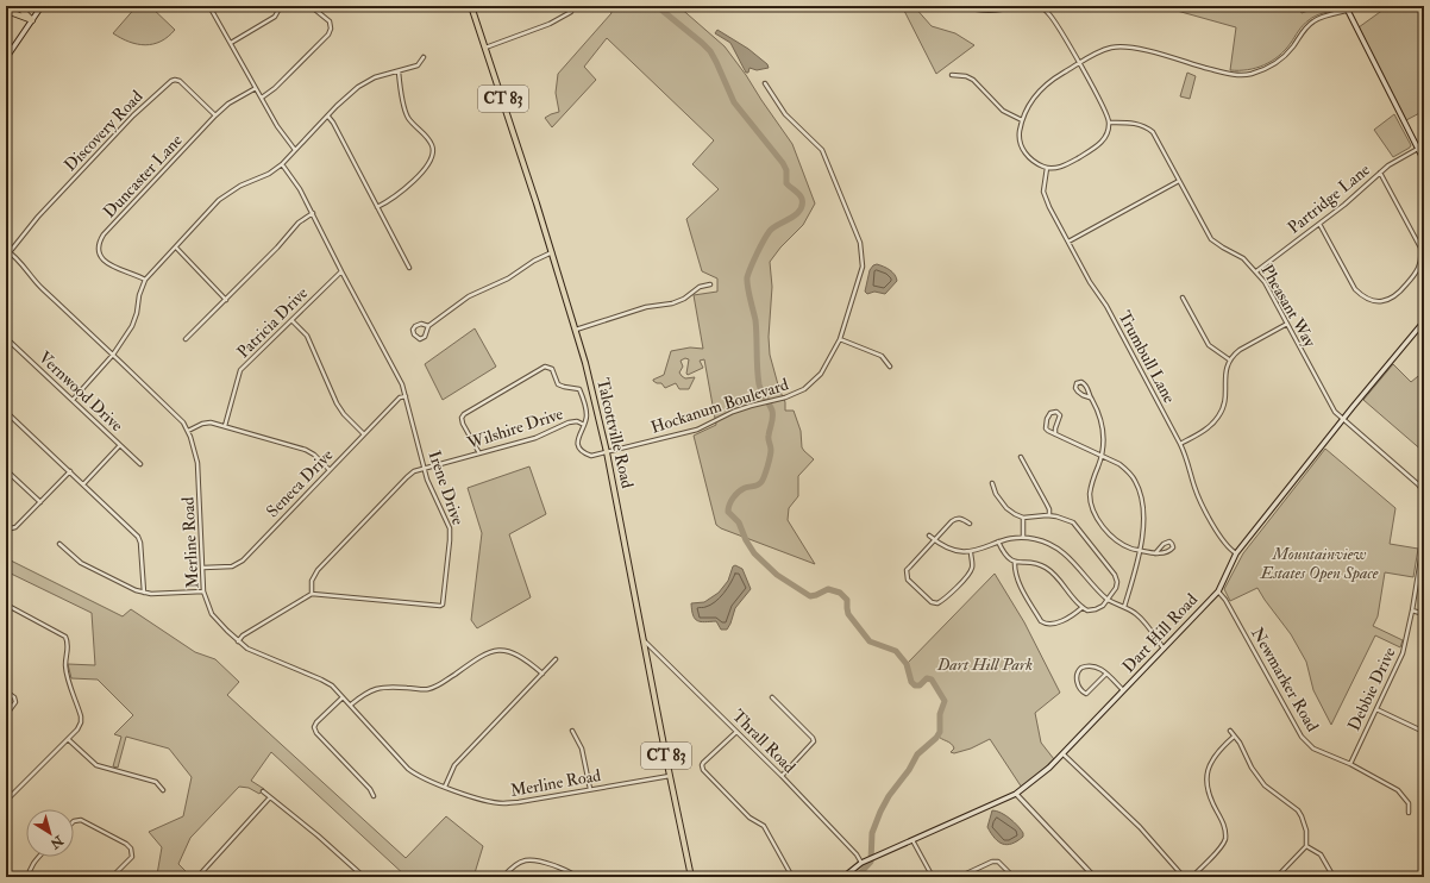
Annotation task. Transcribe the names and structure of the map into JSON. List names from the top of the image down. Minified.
{"streets":{"main road":["CT 83","Talcottville Road","Dart Hill Road"],"street":["Discovery Road","Duncaster Lane","Partridge Lane","Pheasant Way","Patricia Drive","Trumbull Lane","Vernwood Drive","Hockanum Boulevard","Wilshire Drive","Seneca Drive","Irene Drive","Merline Road","Newmarker Road","Debbie Drive","Thrall Road"]},"crossings":[["Discovery Road","Duncaster Lane"],["Discovery Road","Merline Road"],["Partridge Lane","Pheasant Way"],["Pheasant Way","Trumbull Lane"],["Pheasant Way","Dart Hill Road"],["Patricia Drive","Irene Drive"],["Trumbull Lane","Dart Hill Road"],["Hockanum Boulevard","Wilshire Drive"],["Hockanum Boulevard","Talcottville Road"],["Wilshire Drive","Talcottville Road"],["Wilshire Drive","Irene Drive"],["Talcottville Road","Merline Road"],["Talcottville Road","Thrall Road"],["Seneca Drive","Irene Drive"],["Seneca Drive","Merline Road"],["Dart Hill Road","Newmarker Road"],["Dart Hill Road","Thrall Road"],["Newmarker Road","Debbie Drive"]],"parks":["Mountainview Estates Open Space","Dart Hill Park"],"north":"bottom right"}
